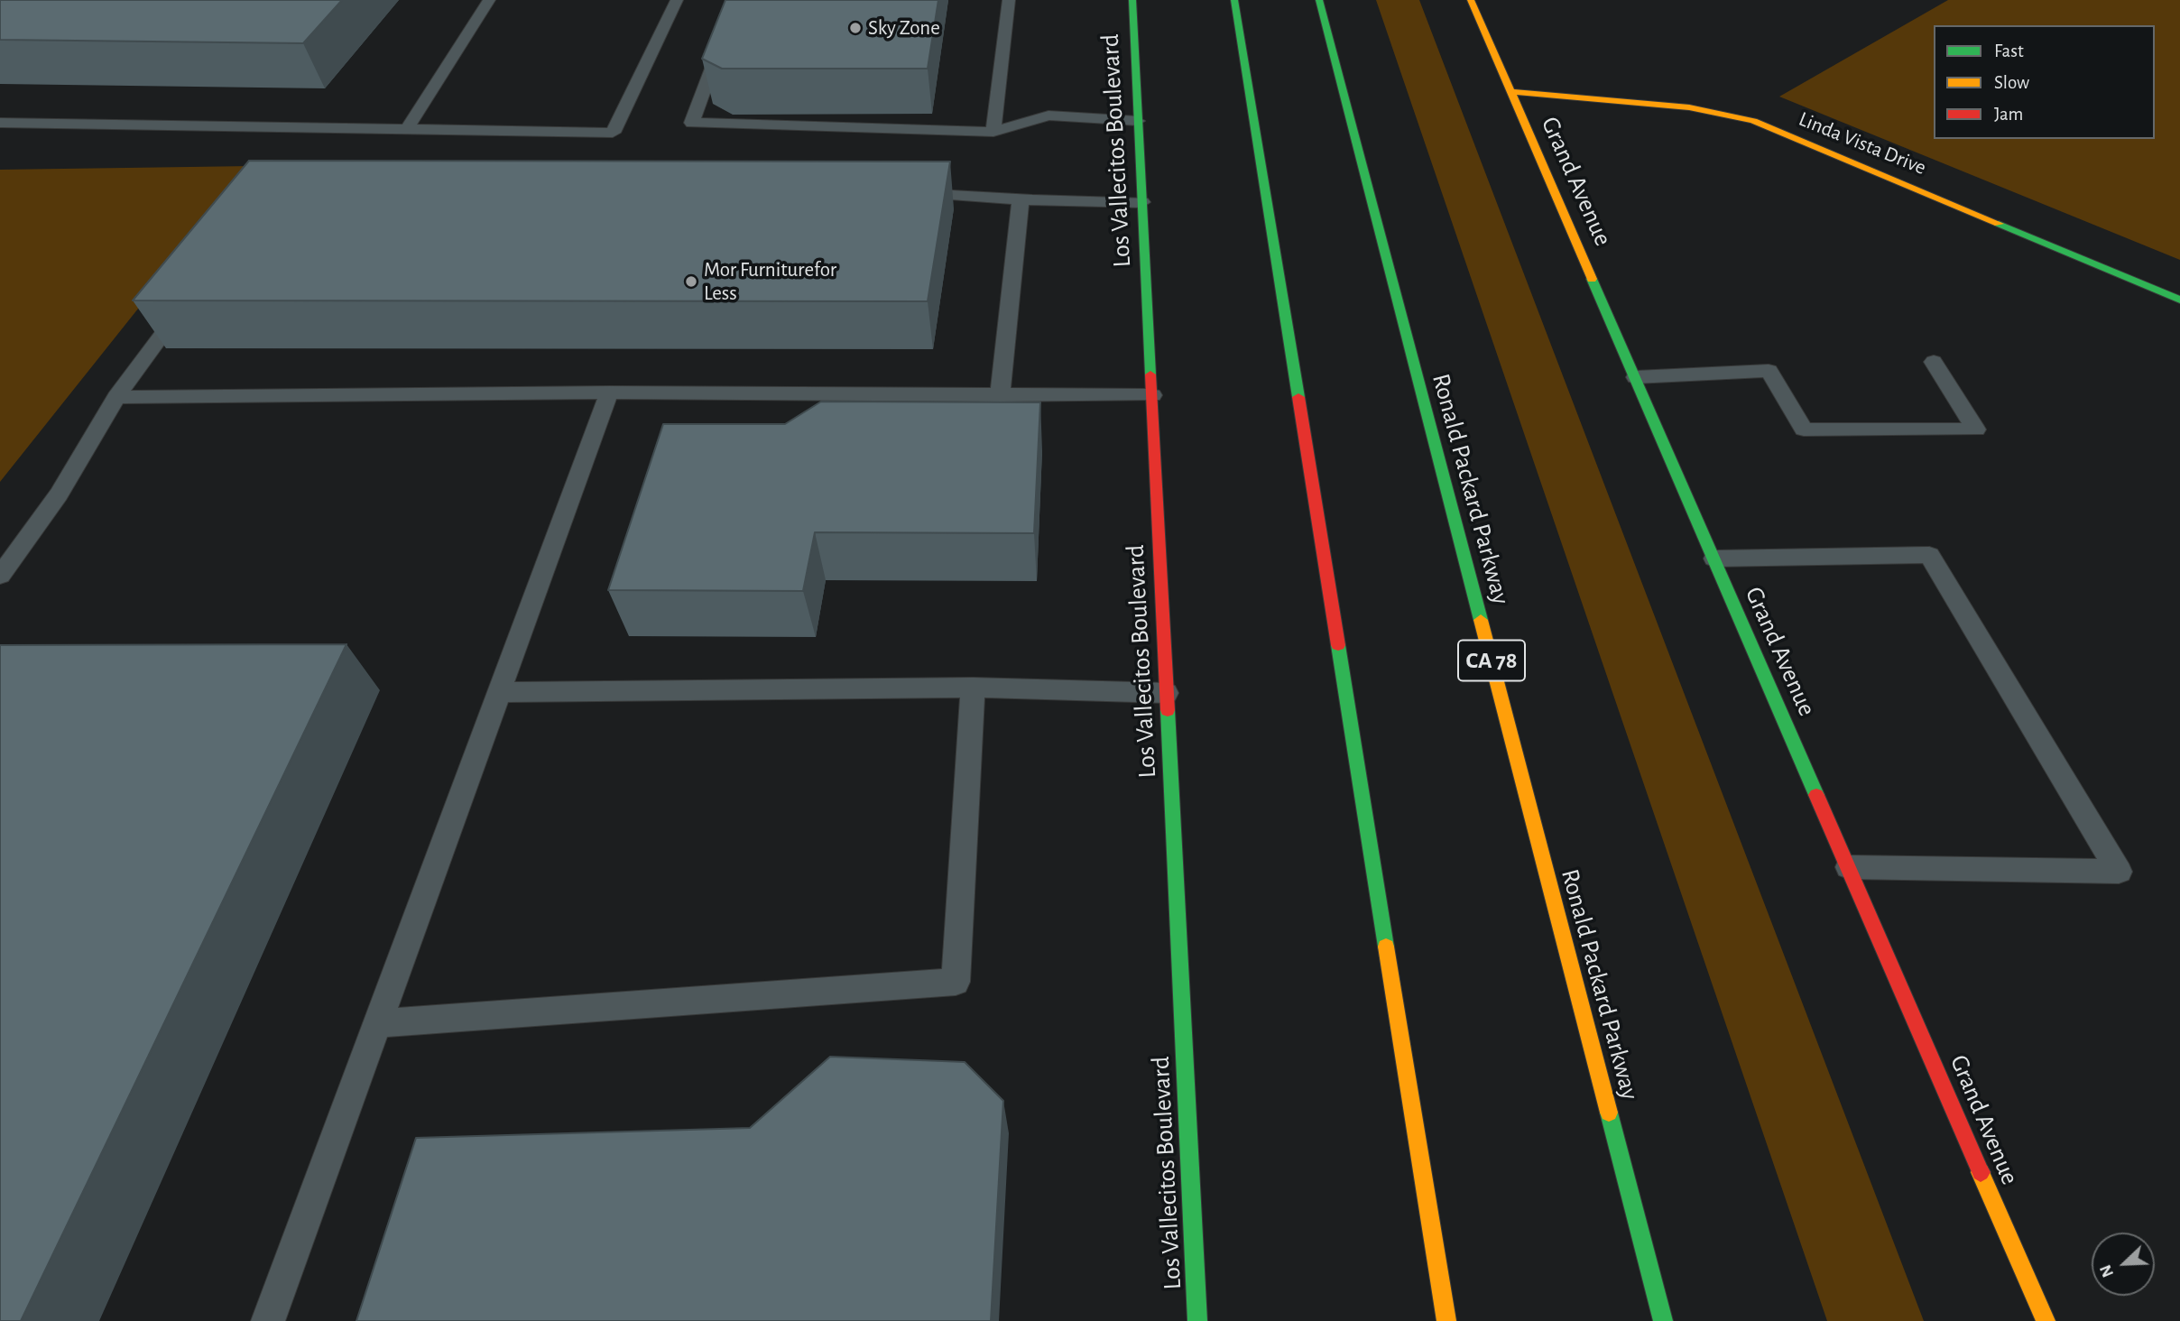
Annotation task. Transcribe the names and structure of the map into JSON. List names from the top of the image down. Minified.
{"streets":{"main road":["Linda Vista Drive","Los Vallecitos Boulevard","Grand Avenue","Ronald Packard Parkway","CA 78"]},"crossings":[["Linda Vista Drive","Grand Avenue"]],"places":["Sky Zone","Mor Furniturefor Less"],"legend":["Fast","Slow","Jam"],"north":"bottom left"}
